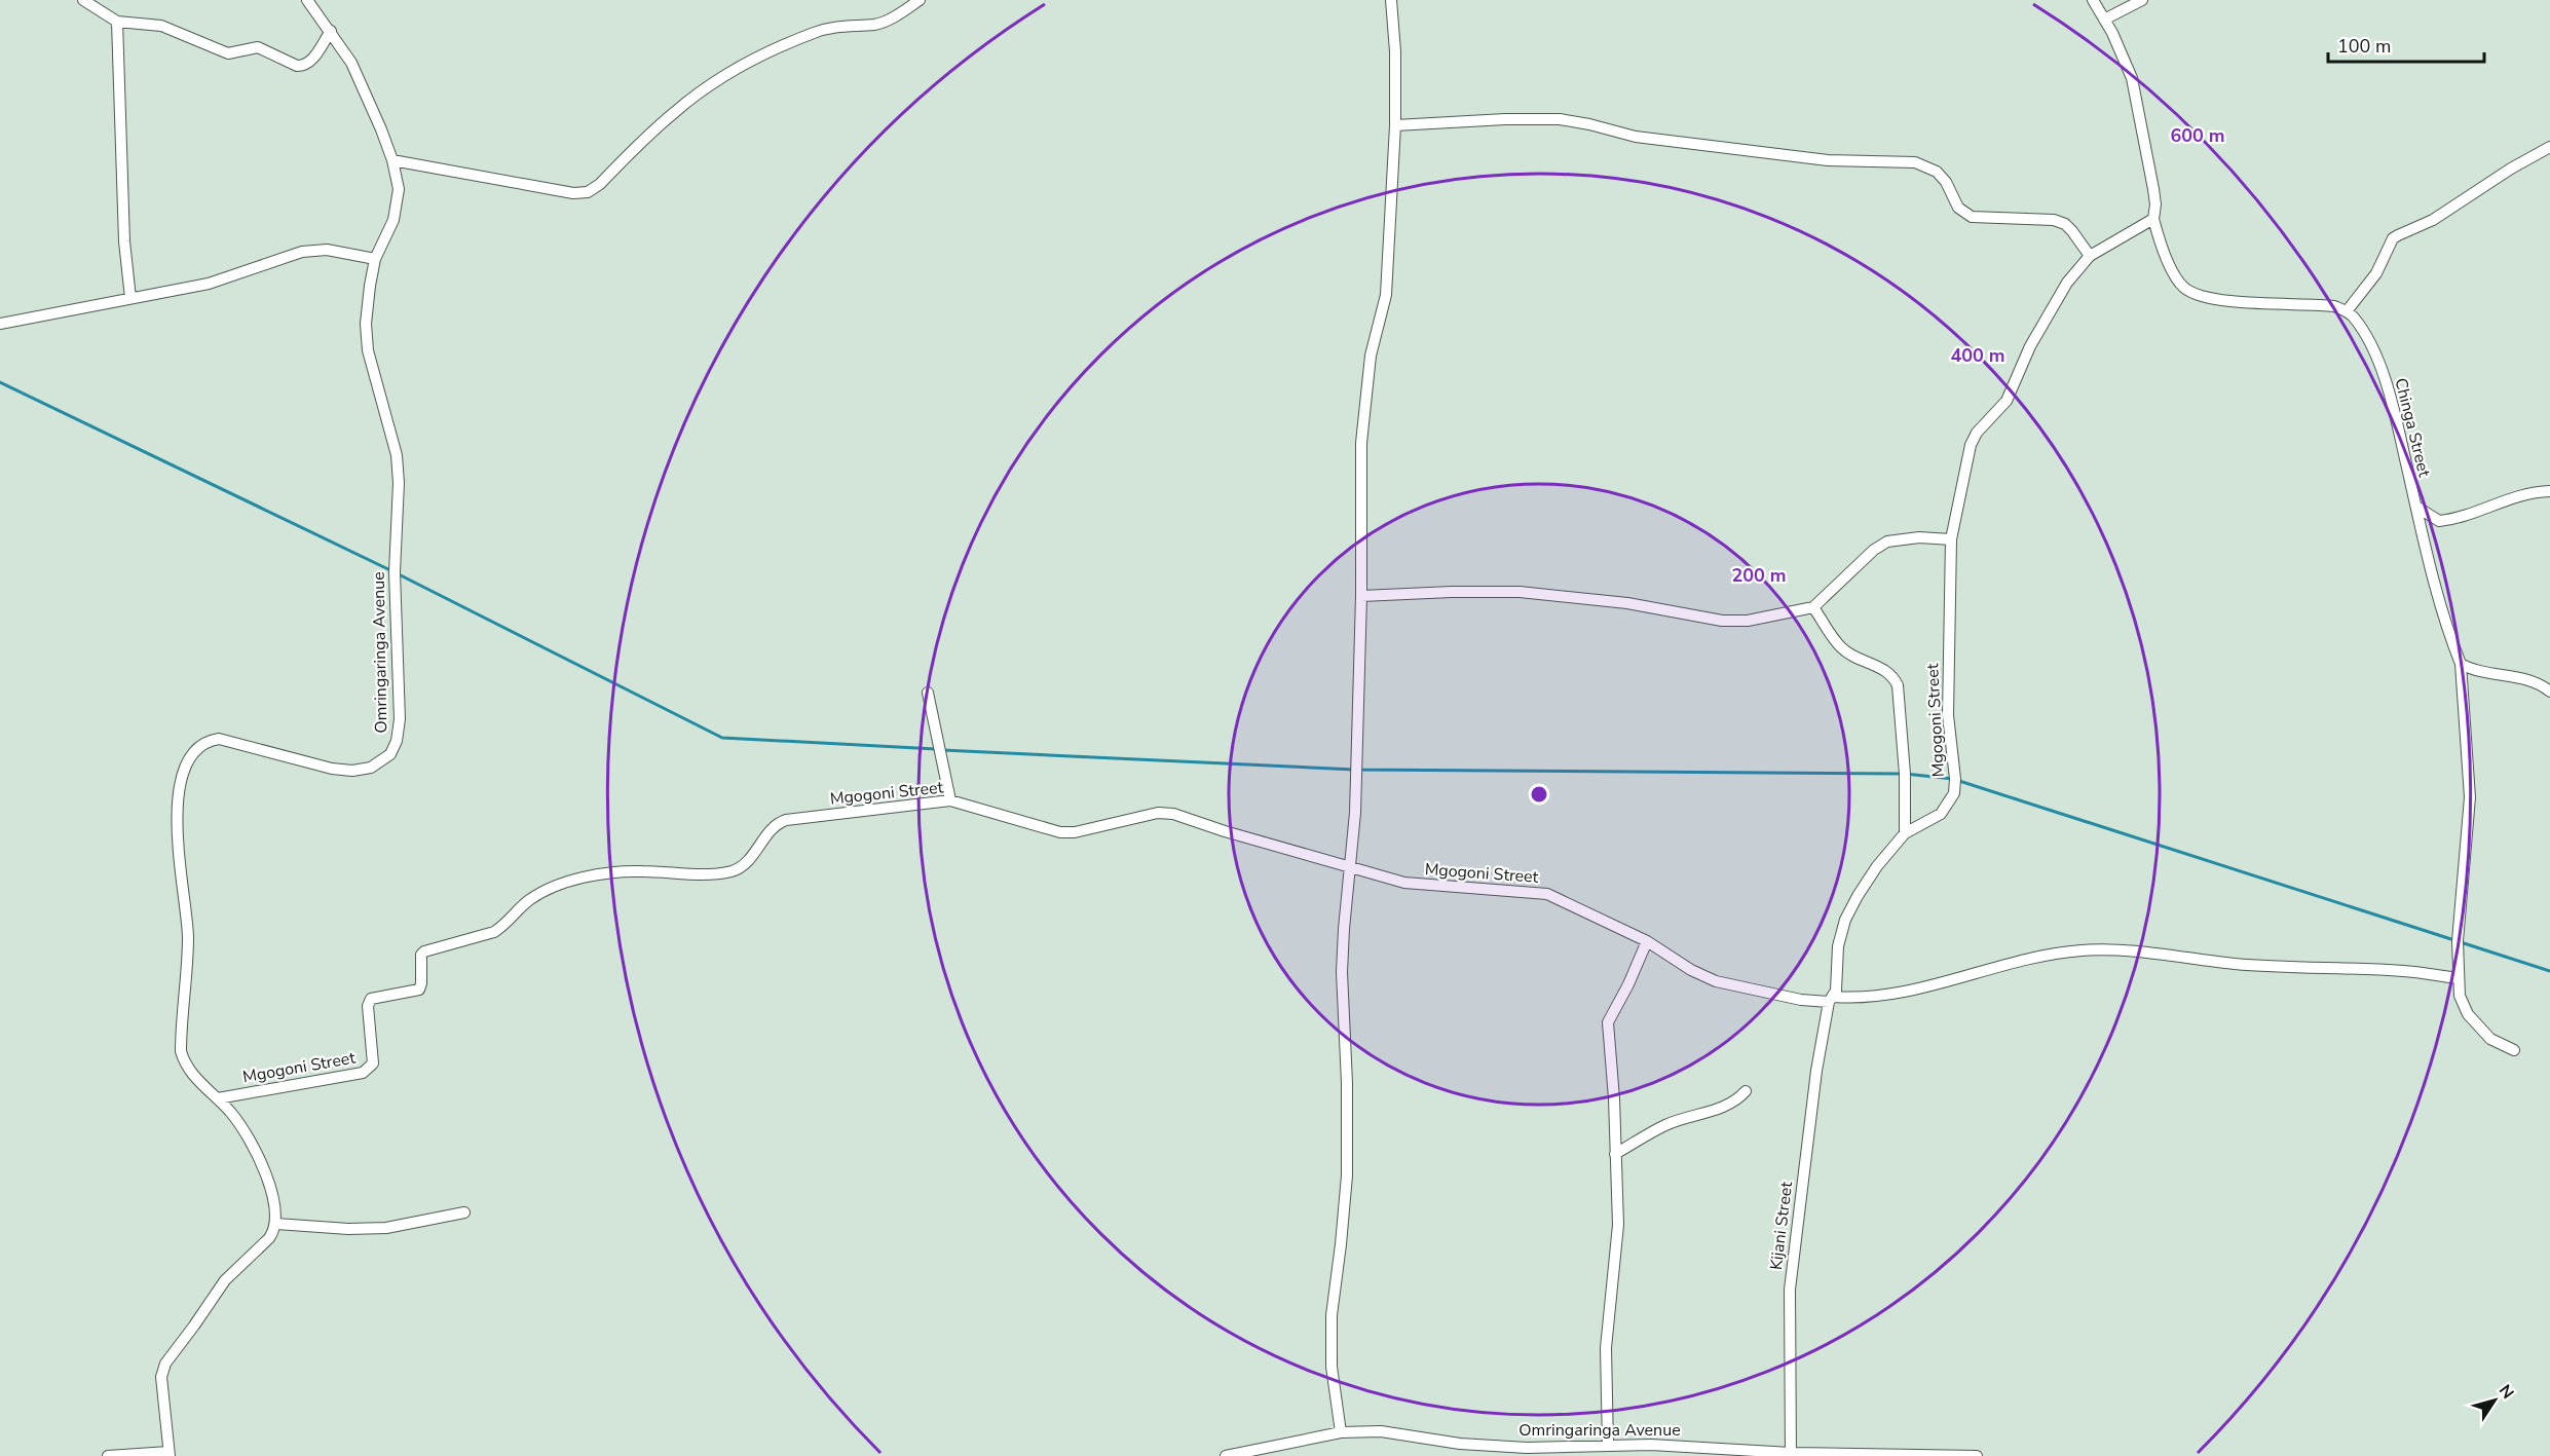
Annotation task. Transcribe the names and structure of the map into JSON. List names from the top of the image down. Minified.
{"streets":{"street":["Chinga Street","Omringaringa Avenue","Mgogoni Street","Kijani Street"]},"crossings":[["Omringaringa Avenue","Mgogoni Street"],["Omringaringa Avenue","Kijani Street"],["Mgogoni Street","Kijani Street"]],"scale_bar":"100 m","north":"top right","rings":["600 m","400 m","200 m"]}
